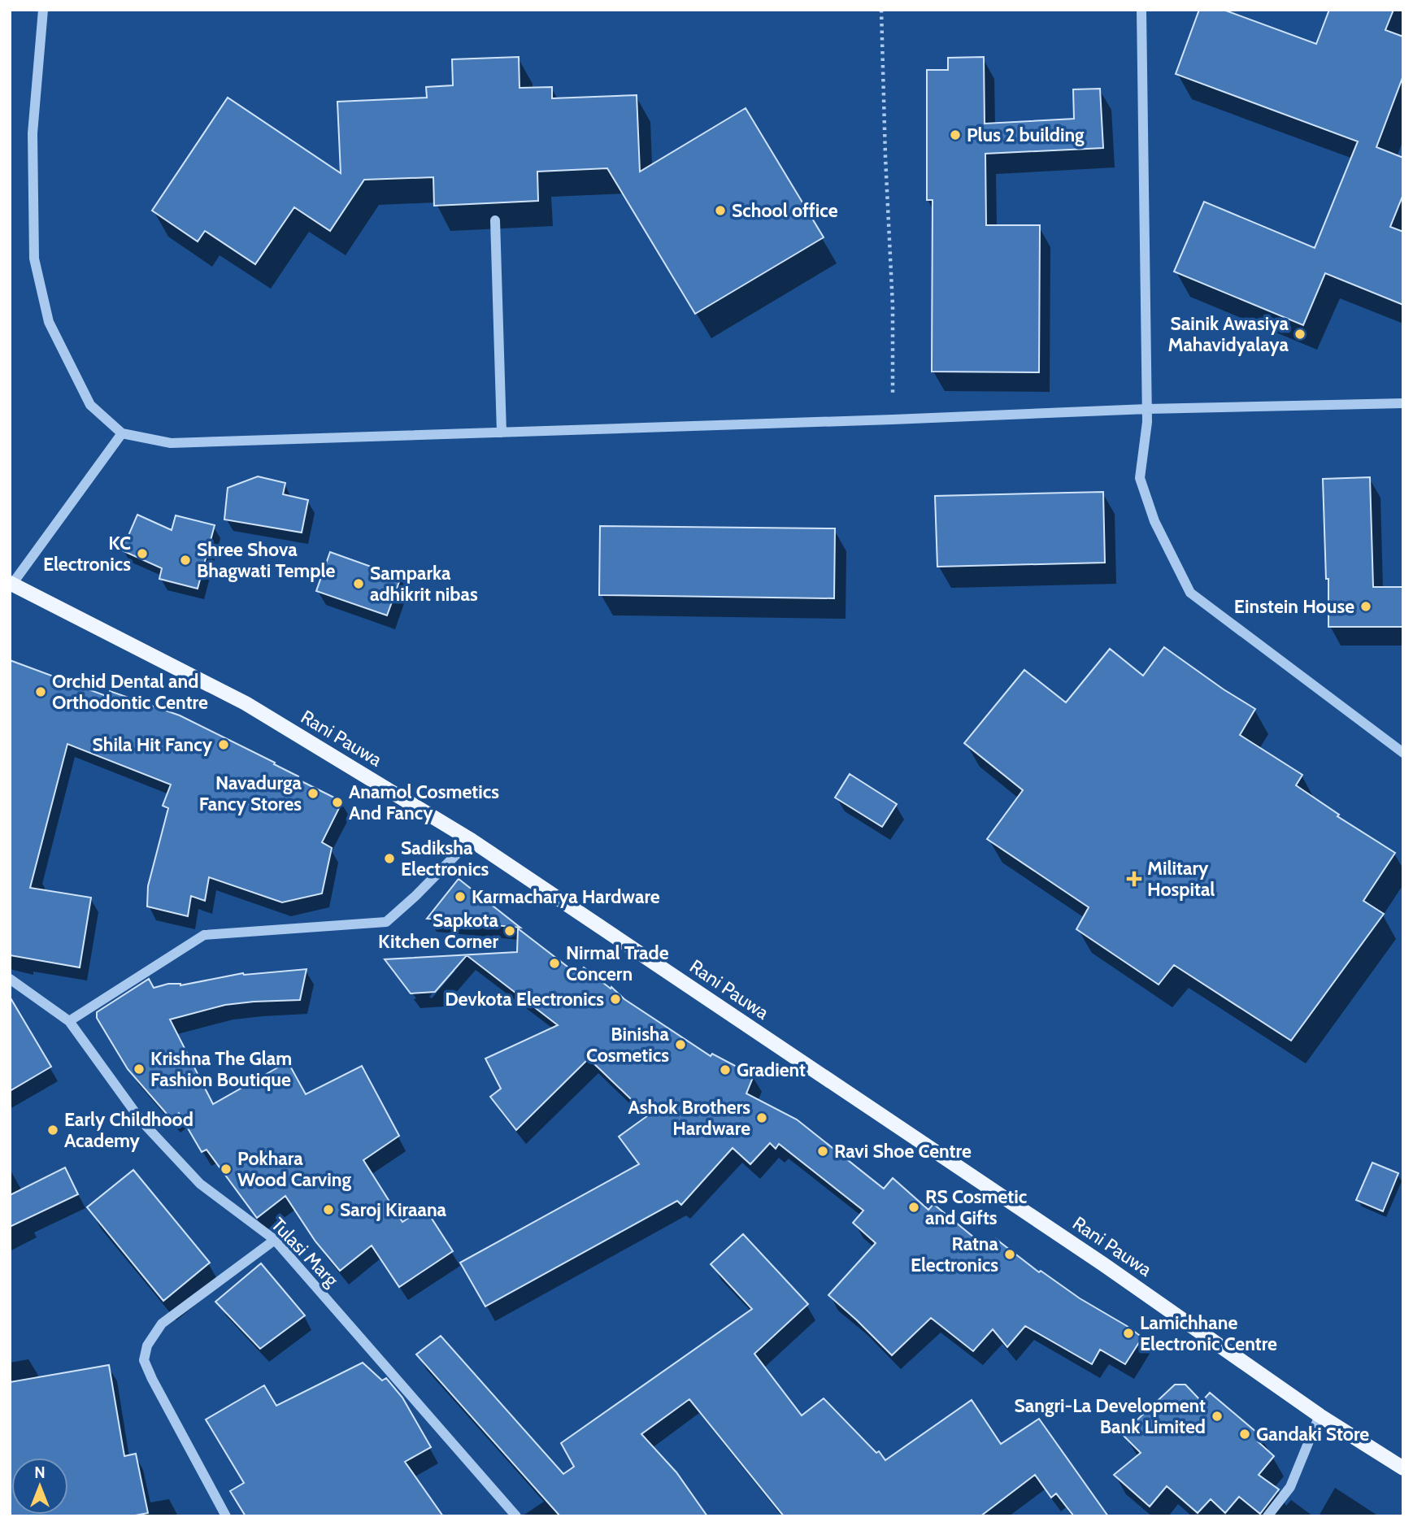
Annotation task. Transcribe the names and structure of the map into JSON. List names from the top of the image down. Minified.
{"streets":{"main road":["Rani Pauwa"],"street":["Tulasi Marg"]},"places":{"other":["Plus 2 building","School office","Sainik Awasiya Mahavidyalaya","KC Electronics","Shree Shova Bhagwati Temple","Samparka adhikrit nibas","Einstein House","Orchid Dental and Orthodontic Centre","Shila Hit Fancy","Navadurga Fancy Stores","Anamol Cosmetics And Fancy","Sadiksha Electronics","Karmacharya Hardware","Sapkota Kitchen Corner","Nirmal Trade Concern","Devkota Electronics","Binisha Cosmetics","Krishna The Glam Fashion Boutique","Gradient","Ashok Brothers Hardware","Early Childhood Academy","Ravi Shoe Centre","Pokhara Wood Carving","RS Cosmetic and Gifts","Saroj Kiraana","Ratna Electronics","Lamichhane Electronic Centre","Sangri-La Development Bank Limited","Gandaki Store"],"health":["Military Hospital"]},"north":"top"}
